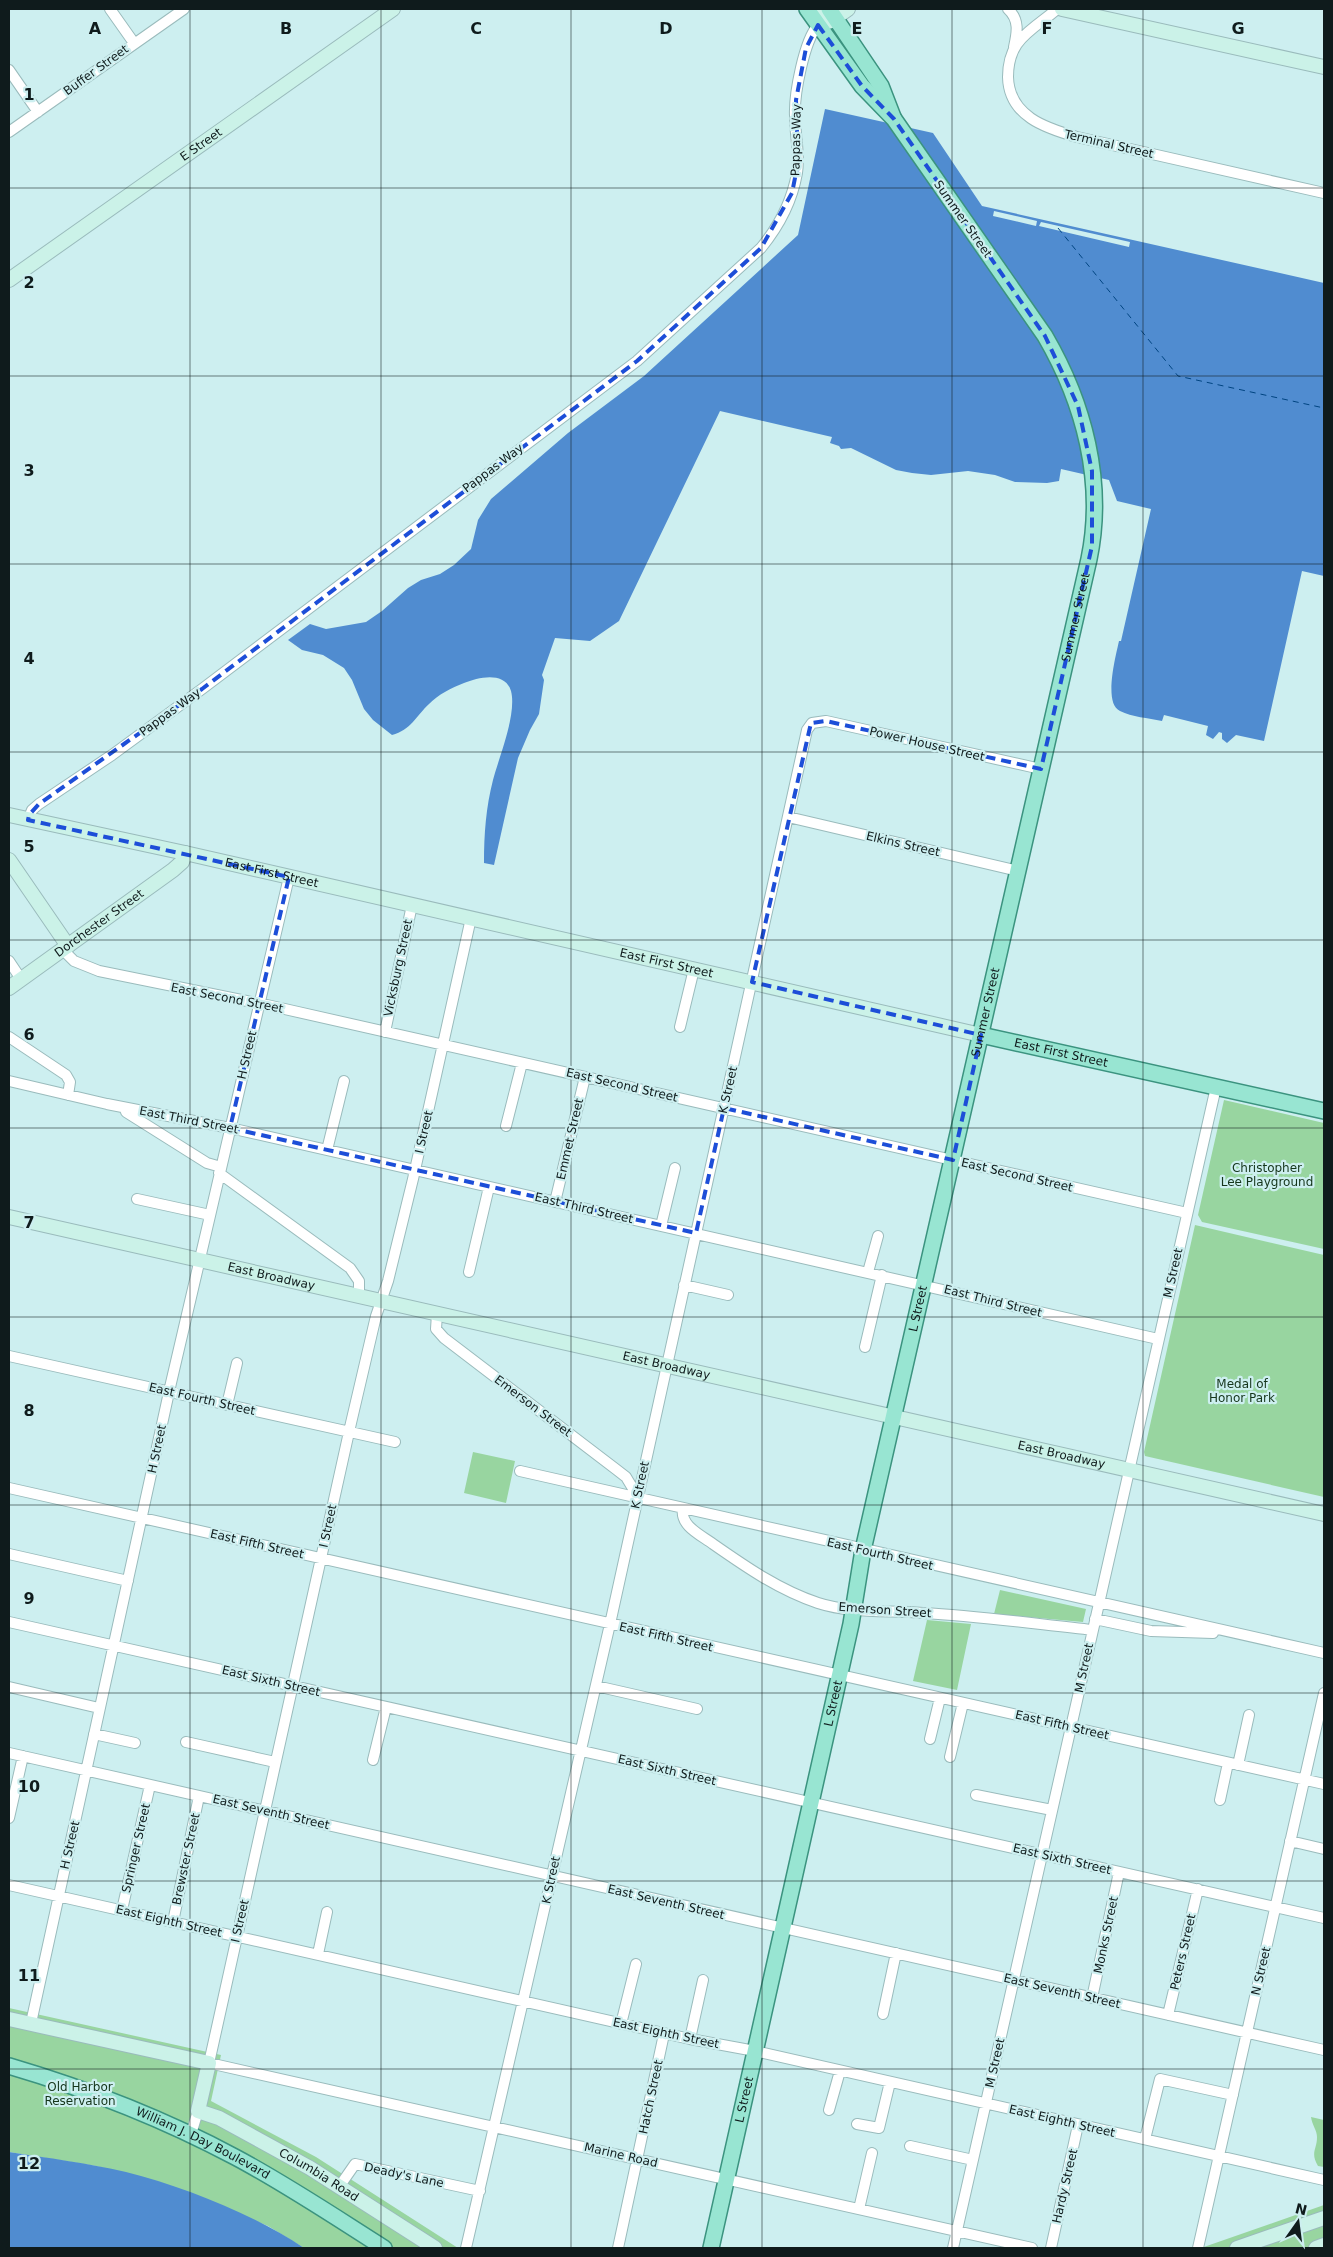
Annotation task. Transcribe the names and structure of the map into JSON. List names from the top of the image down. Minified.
{"streets":{"main road":["E Street","Summer Street","East First Street","Dorchester Street","I Street","East Broadway","L Street","William J. Day Boulevard","Columbia Road"],"street":["Buffer Street","Pappas Way","Terminal Street","Power House Street","Elkins Street","Vicksburg Street","East Second Street","H Street","K Street","East Third Street","Emmet Street","M Street","East Fourth Street","Emerson Street","East Fifth Street","East Sixth Street","East Seventh Street","Springer Street","Brewster Street","East Eighth Street","Monks Street","Peters Street","N Street","Hatch Street","Marine Road","Deady's Lane","Hardy Street"]},"crossings":[["Pappas Way","Summer Street"],["Pappas Way","East First Street"],["Summer Street","Power House Street"],["Summer Street","Elkins Street"],["Summer Street","East First Street"],["Summer Street","East Second Street"],["Summer Street","L Street"],["Power House Street","K Street"],["Elkins Street","K Street"],["East First Street","Dorchester Street"],["East First Street","Vicksburg Street"],["East First Street","H Street"],["East First Street","K Street"],["East First Street","I Street"],["East First Street","M Street"],["Dorchester Street","East Second Street"],["Vicksburg Street","East Second Street"],["East Second Street","H Street"],["East Second Street","K Street"],["East Second Street","I Street"],["East Second Street","Emmet Street"],["East Second Street","M Street"],["East Second Street","L Street"],["H Street","East Third Street"],["H Street","East Broadway"],["H Street","East Fourth Street"],["H Street","East Fifth Street"],["H Street","East Sixth Street"],["H Street","East Seventh Street"],["H Street","East Eighth Street"],["K Street","East Third Street"],["K Street","East Broadway"],["K Street","East Fourth Street"],["K Street","Emerson Street"],["K Street","East Fifth Street"],["K Street","East Sixth Street"],["K Street","East Seventh Street"],["K Street","East Eighth Street"],["K Street","Marine Road"],["K Street","Deady's Lane"],["East Third Street","I Street"],["East Third Street","Emmet Street"],["East Third Street","M Street"],["East Third Street","L Street"],["I Street","East Broadway"],["I Street","East Fourth Street"],["I Street","East Fifth Street"],["I Street","East Sixth Street"],["I Street","East Seventh Street"],["I Street","East Eighth Street"],["I Street","William J. Day Boulevard"],["I Street","Marine Road"],["I Street","Columbia Road"],["M Street","East Broadway"],["M Street","East Fourth Street"],["M Street","Emerson Street"],["M Street","East Fifth Street"],["M Street","East Sixth Street"],["M Street","East Seventh Street"],["M Street","East Eighth Street"],["M Street","Marine Road"],["East Broadway","L Street"],["East Broadway","Emerson Street"],["L Street","East Fourth Street"],["L Street","Emerson Street"],["L Street","East Fifth Street"],["L Street","East Sixth Street"],["L Street","East Seventh Street"],["L Street","East Eighth Street"],["L Street","Marine Road"],["East Fourth Street","Emerson Street"],["East Fifth Street","N Street"],["East Sixth Street","Monks Street"],["East Sixth Street","Peters Street"],["East Sixth Street","N Street"],["East Seventh Street","Springer Street"],["East Seventh Street","Brewster Street"],["East Seventh Street","Monks Street"],["East Seventh Street","Peters Street"],["East Seventh Street","N Street"],["Springer Street","East Eighth Street"],["Brewster Street","East Eighth Street"],["East Eighth Street","N Street"],["East Eighth Street","Hatch Street"],["East Eighth Street","Hardy Street"],["Hatch Street","Marine Road"],["Columbia Road","Deady's Lane"]],"parks":["Christopher Lee Playground","Medal of Honor Park","Old Harbor Reservation"],"north":"top","grid":{"columns":["A","B","C","D","E","F","G"],"rows":["1","2","3","4","5","6","7","8","9","10","11","12"]}}
